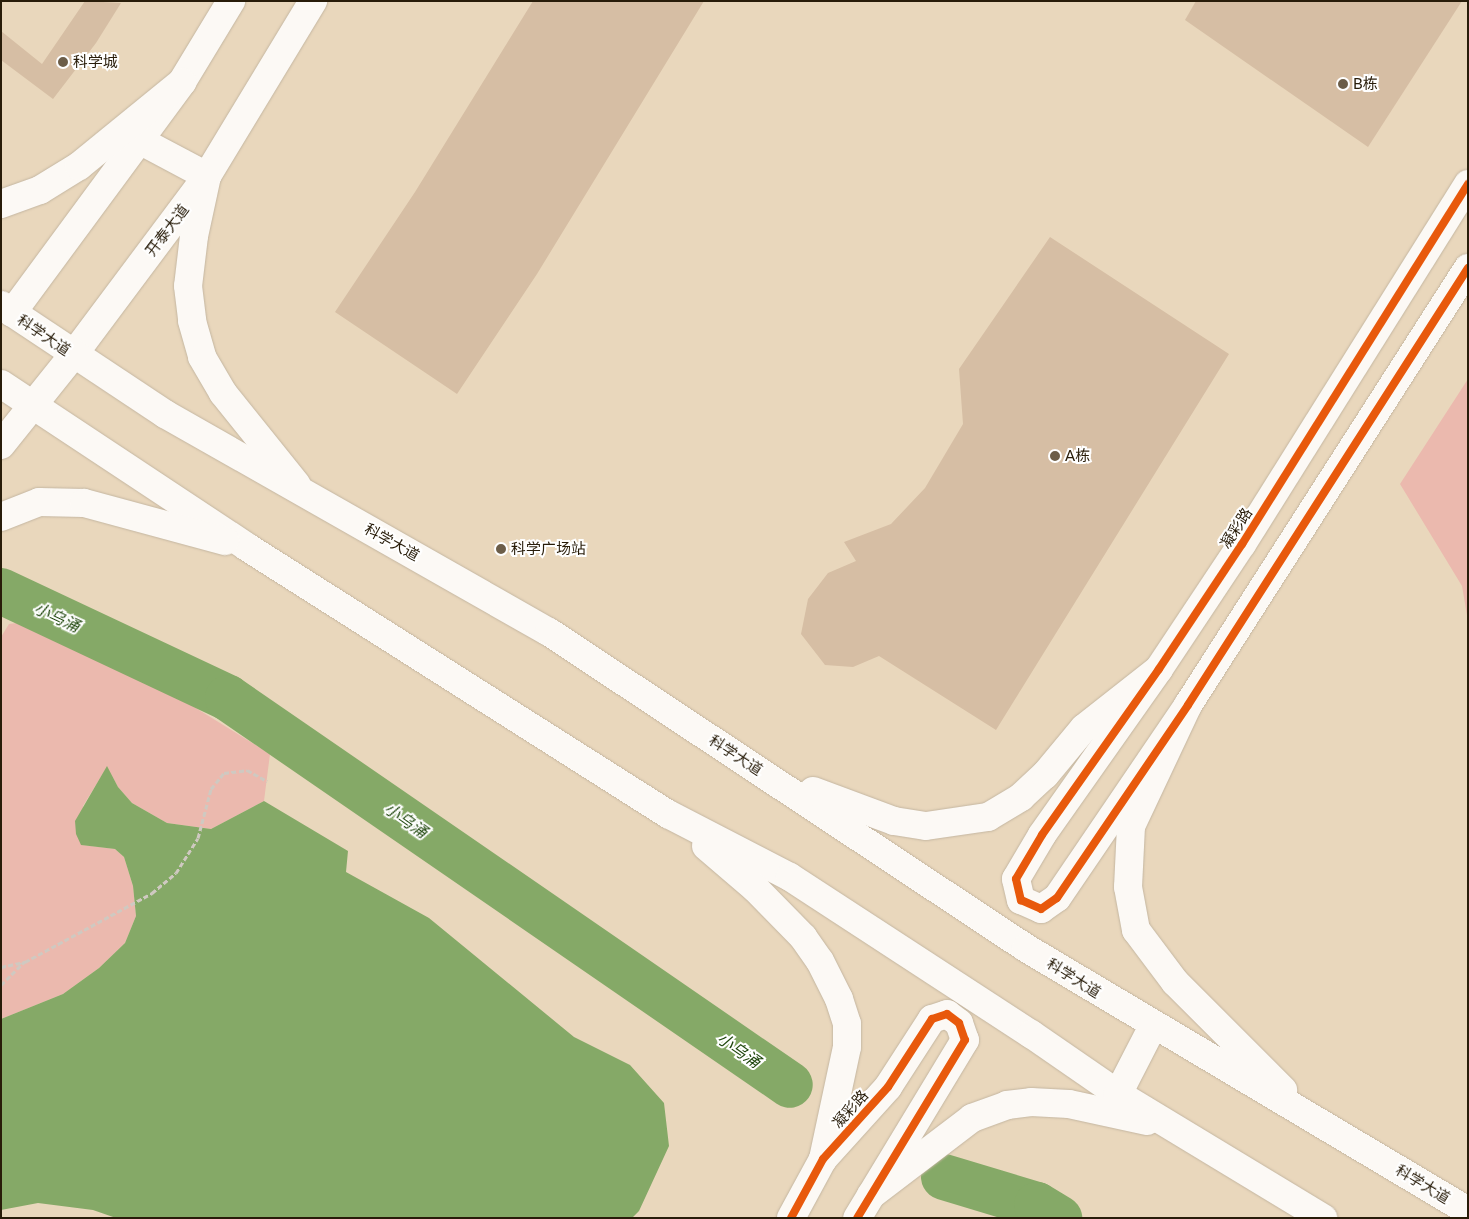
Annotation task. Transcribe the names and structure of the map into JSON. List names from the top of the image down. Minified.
{"streets":{"main road":["开泰大道","科学大道","凝彩路"]},"crossings":[["开泰大道","科学大道"]],"water":["小乌涌"],"places":["科学城","B栋","A栋","科学广场站"]}
